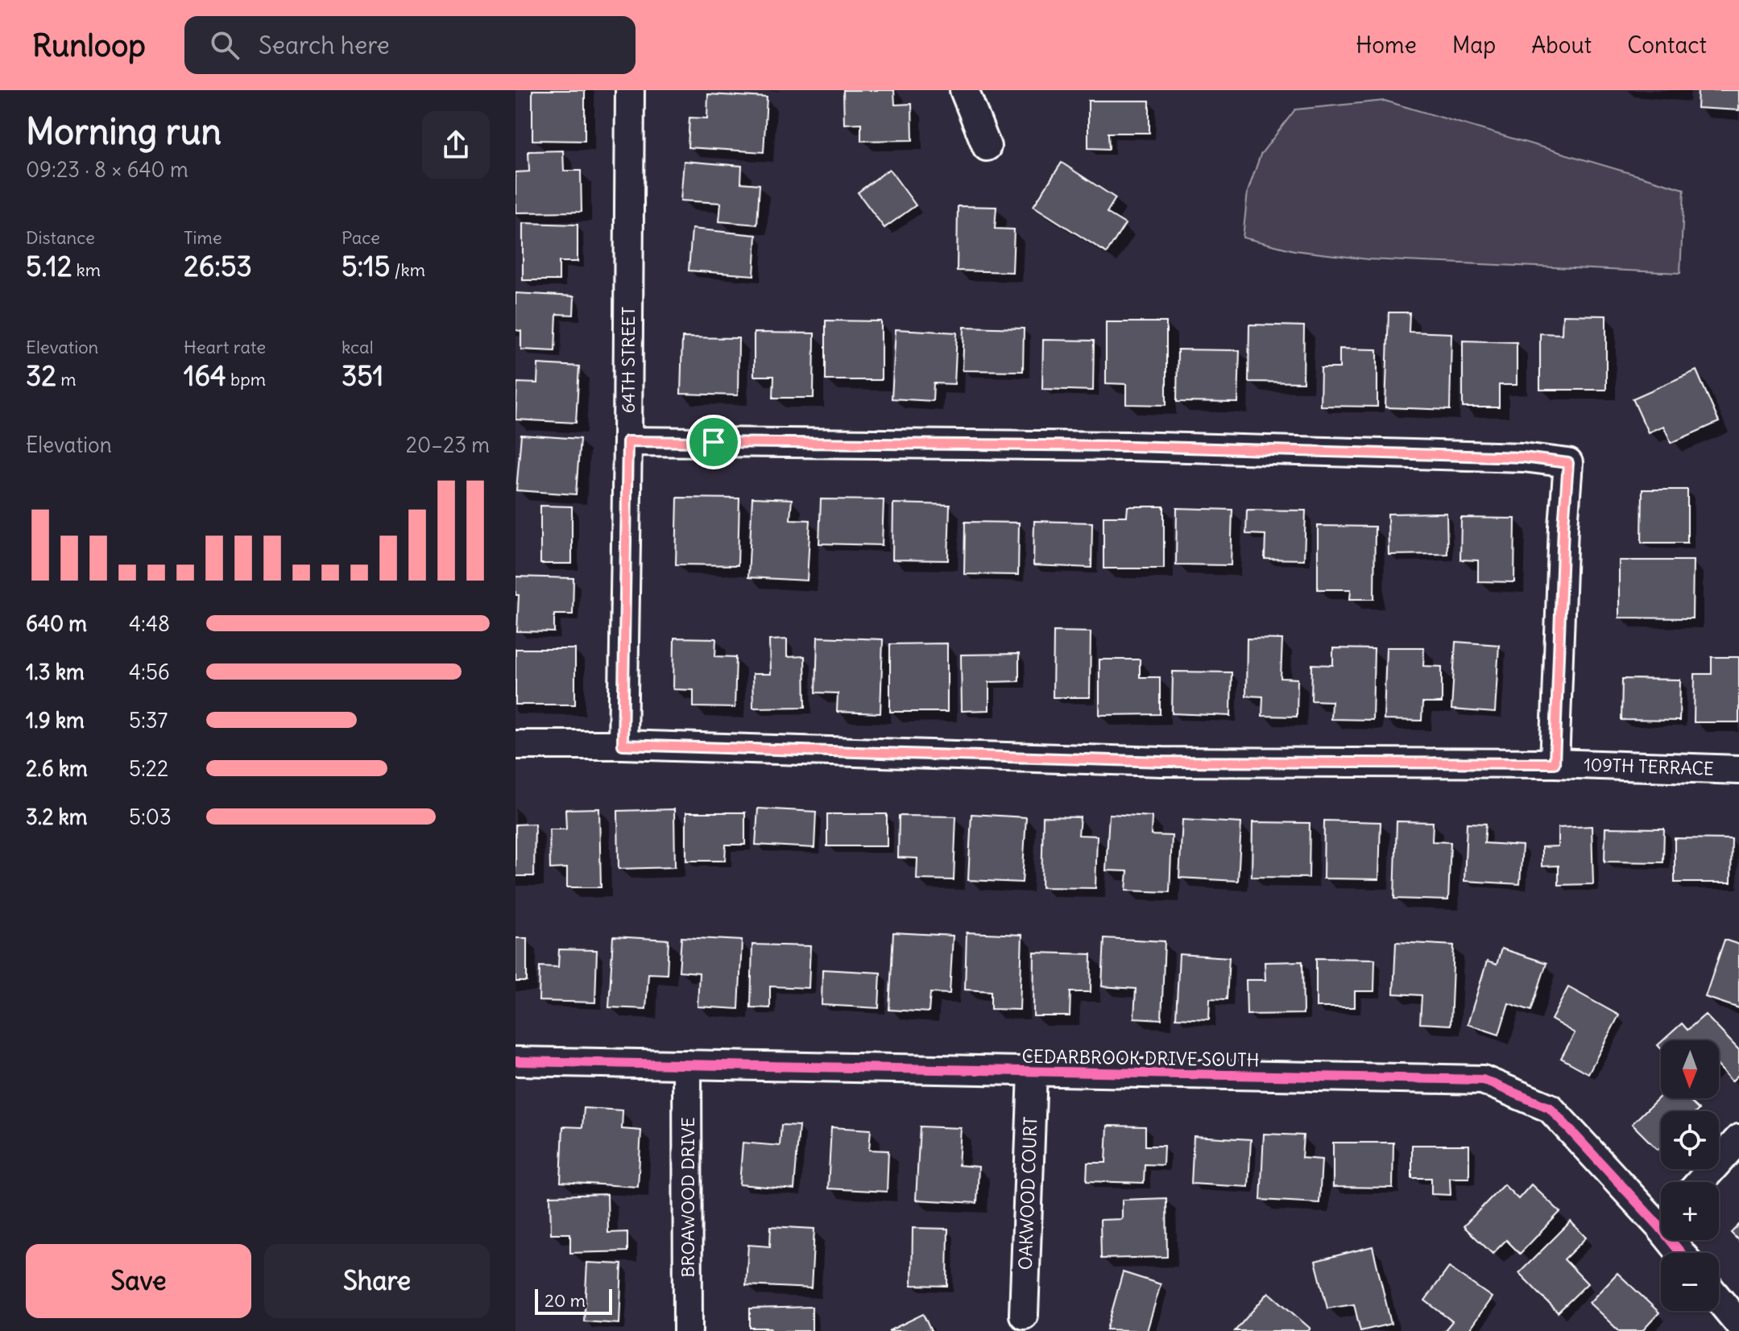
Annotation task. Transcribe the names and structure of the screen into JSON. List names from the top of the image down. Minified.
{"streets":{"street":["64TH STREET","109TH TERRACE","CEDARBROOK DRIVE SOUTH","OAKWOOD COURT","BROAWOOD DRIVE"]},"crossings":[["64TH STREET","109TH TERRACE"],["CEDARBROOK DRIVE SOUTH","OAKWOOD COURT"],["CEDARBROOK DRIVE SOUTH","BROAWOOD DRIVE"]],"scale_bar":"20 m","north":"bottom","page":{"header":"Runloop","search":"Search here","nav":["Home","Map","About","Contact"],"heading":["Morning run","09:23 · 8 × 640 m"],"stats":[["Distance","5.12 km"],["Time","26:53"],["Pace","5:15 /km"],["Elevation","32 m"],["Heart rate","164 bpm"],["kcal","351"]],"chart":["Elevation","20–23 m"],"list":[{"name":"640 m","note":"4:48"},{"name":"1.3 km","note":"4:56"},{"name":"1.9 km","note":"5:37"},{"name":"2.6 km","note":"5:22"},{"name":"3.2 km","note":"5:03"}],"map_buttons":["+","−"],"buttons":["Save","Share"],"scale":"20 m"}}
